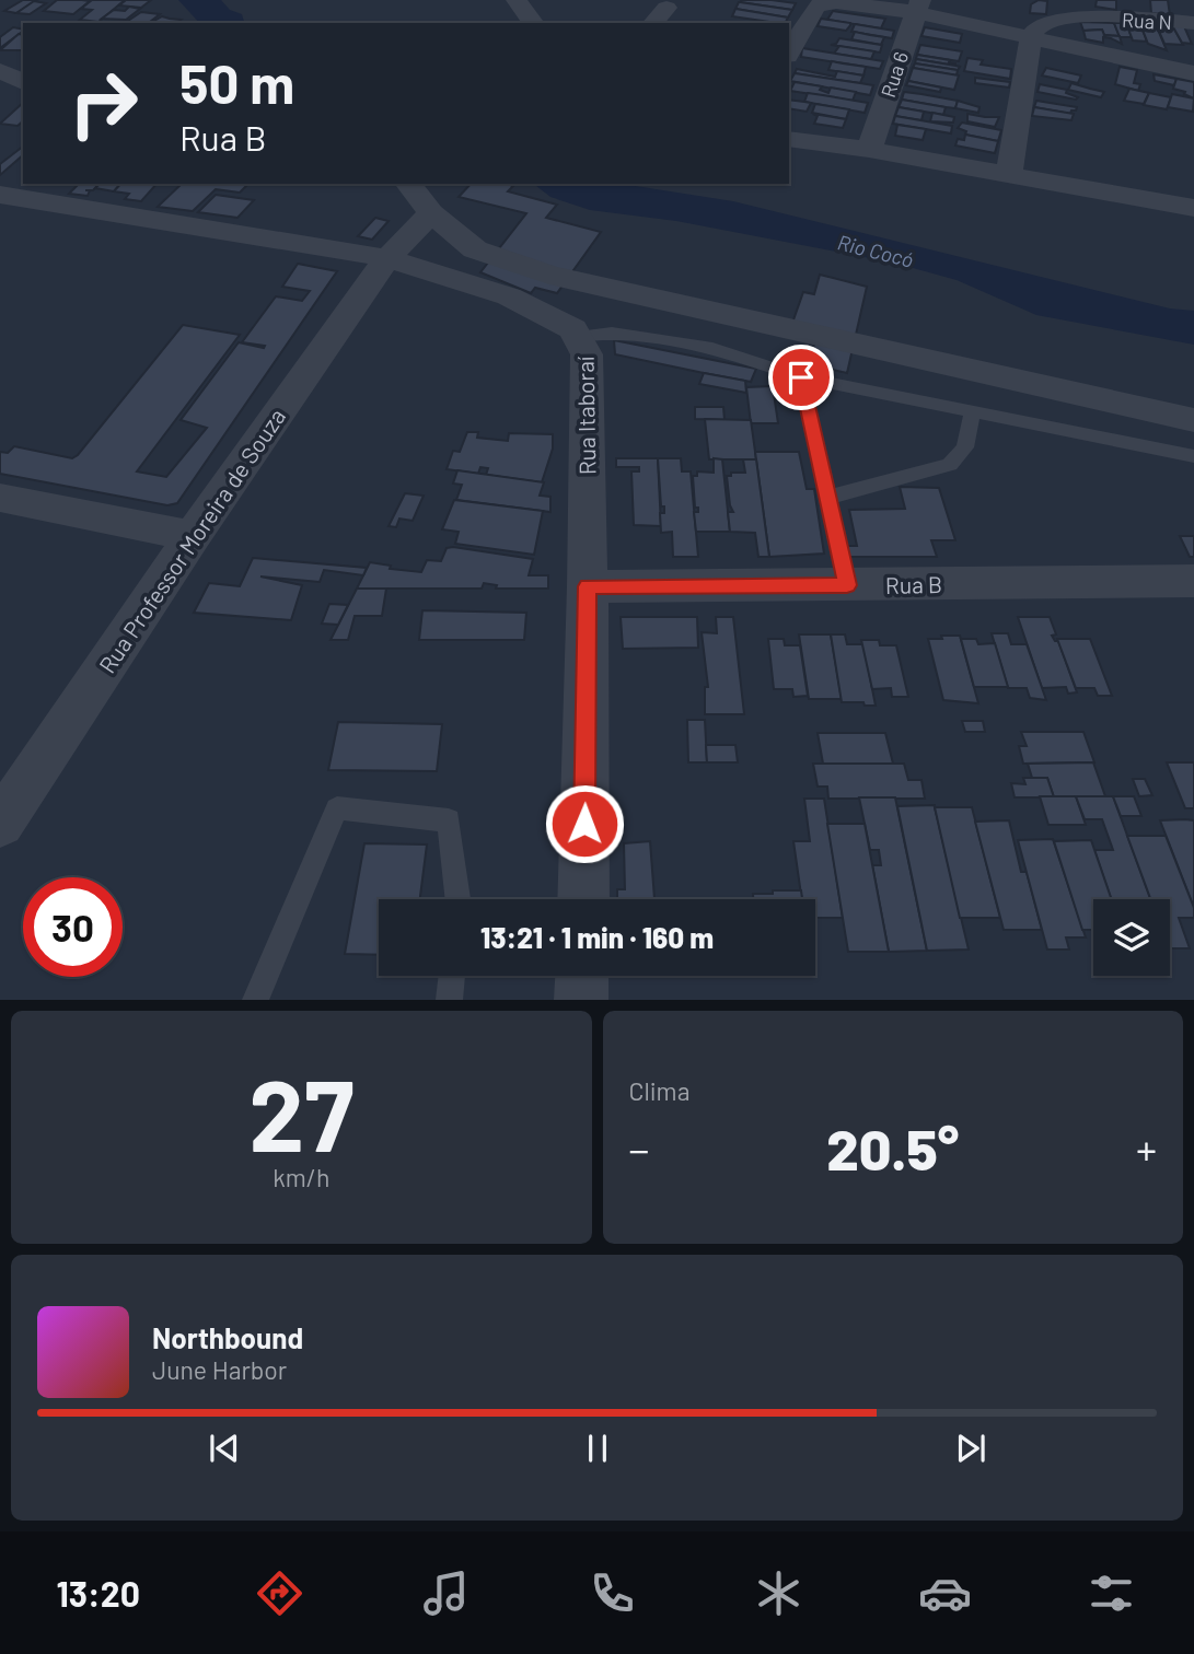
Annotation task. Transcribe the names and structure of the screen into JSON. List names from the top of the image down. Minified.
{"streets":{"street":["Rua N","Rua 6","Rua Itaboraí","Rua Professor Moreira de Souza","Rua B"]},"crossings":[["Rua Itaboraí","Rua Professor Moreira de Souza"],["Rua Itaboraí","Rua B"]],"water":["Rio Cocó"],"page":{"turn":["50 m","Rua B"],"limit":"30","trip":"13:21 · 1 min · 160 m","tile":[["27","km/h"],"Clima"],"heat":["−","20.5°","+"],"song":["Northbound","June Harbor"],"tabs":"13:20"}}
